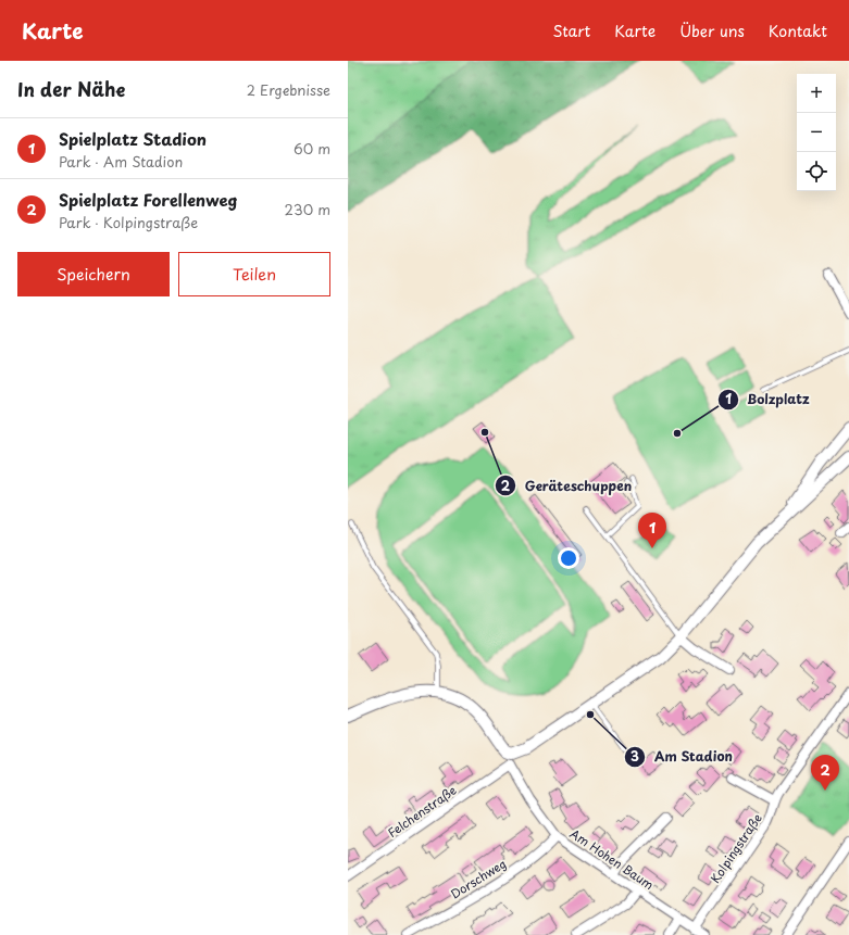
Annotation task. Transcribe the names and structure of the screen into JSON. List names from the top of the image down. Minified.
{"streets":{"street":["Felchenstraße","Kolpingstraße","Am Hohen Baum","Dorschweg"]},"crossings":[["Felchenstraße","Am Hohen Baum"],["Kolpingstraße","Am Hohen Baum"],["Am Hohen Baum","Dorschweg"]],"places":["Geräteschuppen","Bolzplatz","Am Stadion"],"page":{"header":"Karte","nav":["Start","Karte","Über uns","Kontakt"],"heading":["In der Nähe","2 Ergebnisse"],"map_buttons":["+","−"],"list":[{"mark":"1","name":"Spielplatz Stadion","note":"Park · Am Stadion","value":"60 m"},{"mark":"2","name":"Spielplatz Forellenweg","note":"Park · Kolpingstraße","value":"230 m"}],"buttons":["Speichern","Teilen"],"pins":["1","2"]}}
